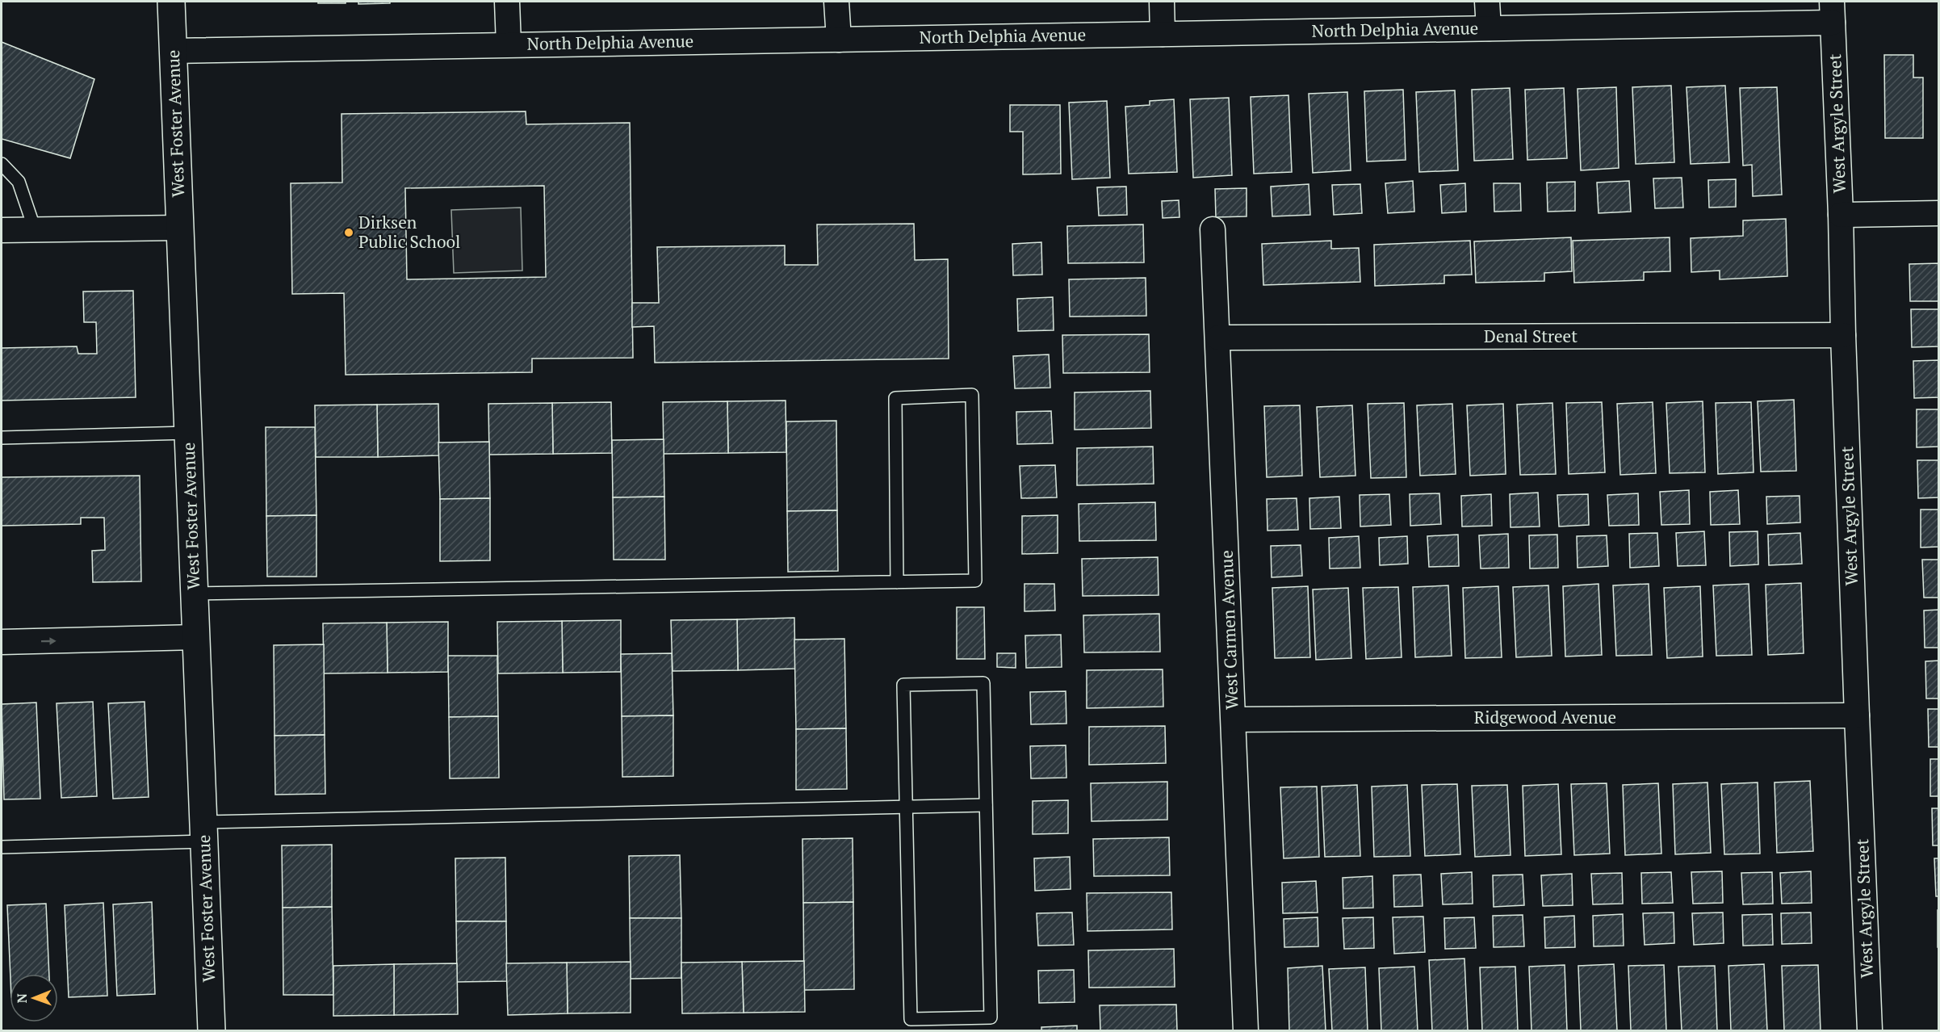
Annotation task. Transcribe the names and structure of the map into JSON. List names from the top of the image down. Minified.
{"streets":{"street":["North Delphia Avenue","West Foster Avenue","West Argyle Street","Denal Street","West Carmen Avenue","Ridgewood Avenue"]},"crossings":[["North Delphia Avenue","West Foster Avenue"],["North Delphia Avenue","West Argyle Street"],["West Argyle Street","Denal Street"],["West Argyle Street","Ridgewood Avenue"],["Denal Street","West Carmen Avenue"],["West Carmen Avenue","Ridgewood Avenue"]],"places":["Dirksen Public School"],"north":"left"}
